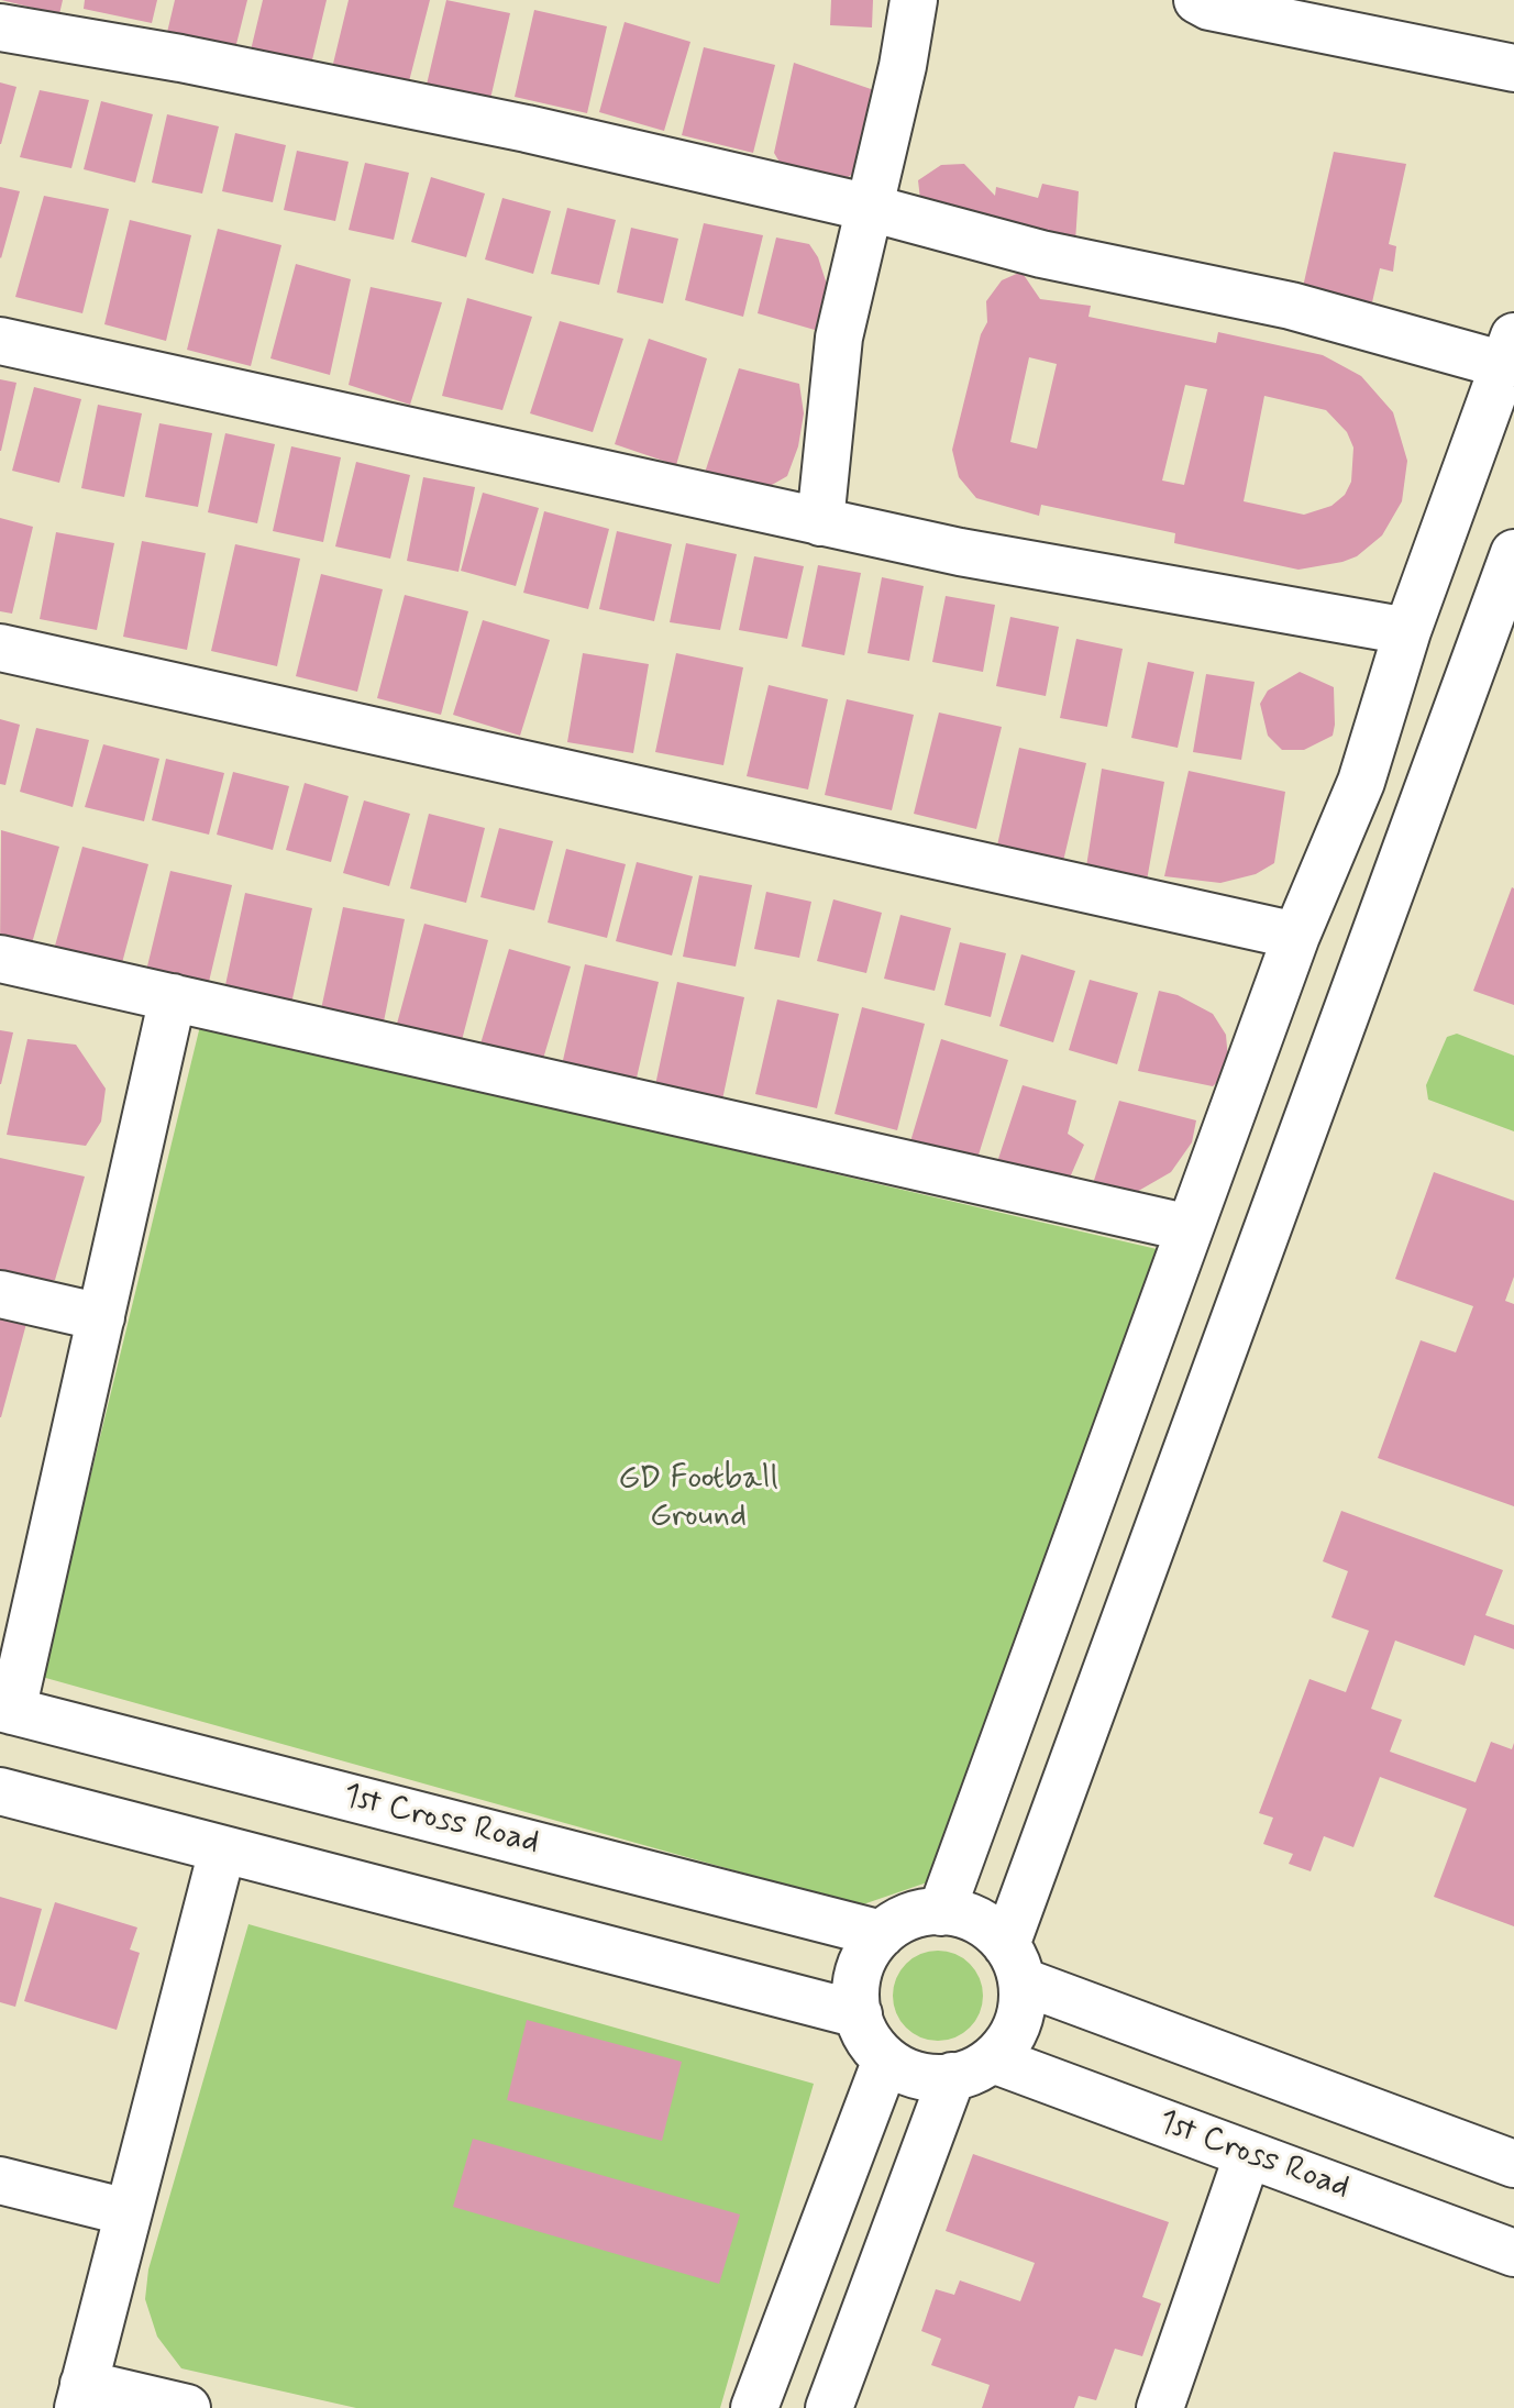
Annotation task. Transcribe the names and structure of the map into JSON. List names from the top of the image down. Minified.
{"streets":{"street":["1st Cross Road"]},"parks":["GD Football Ground"]}
